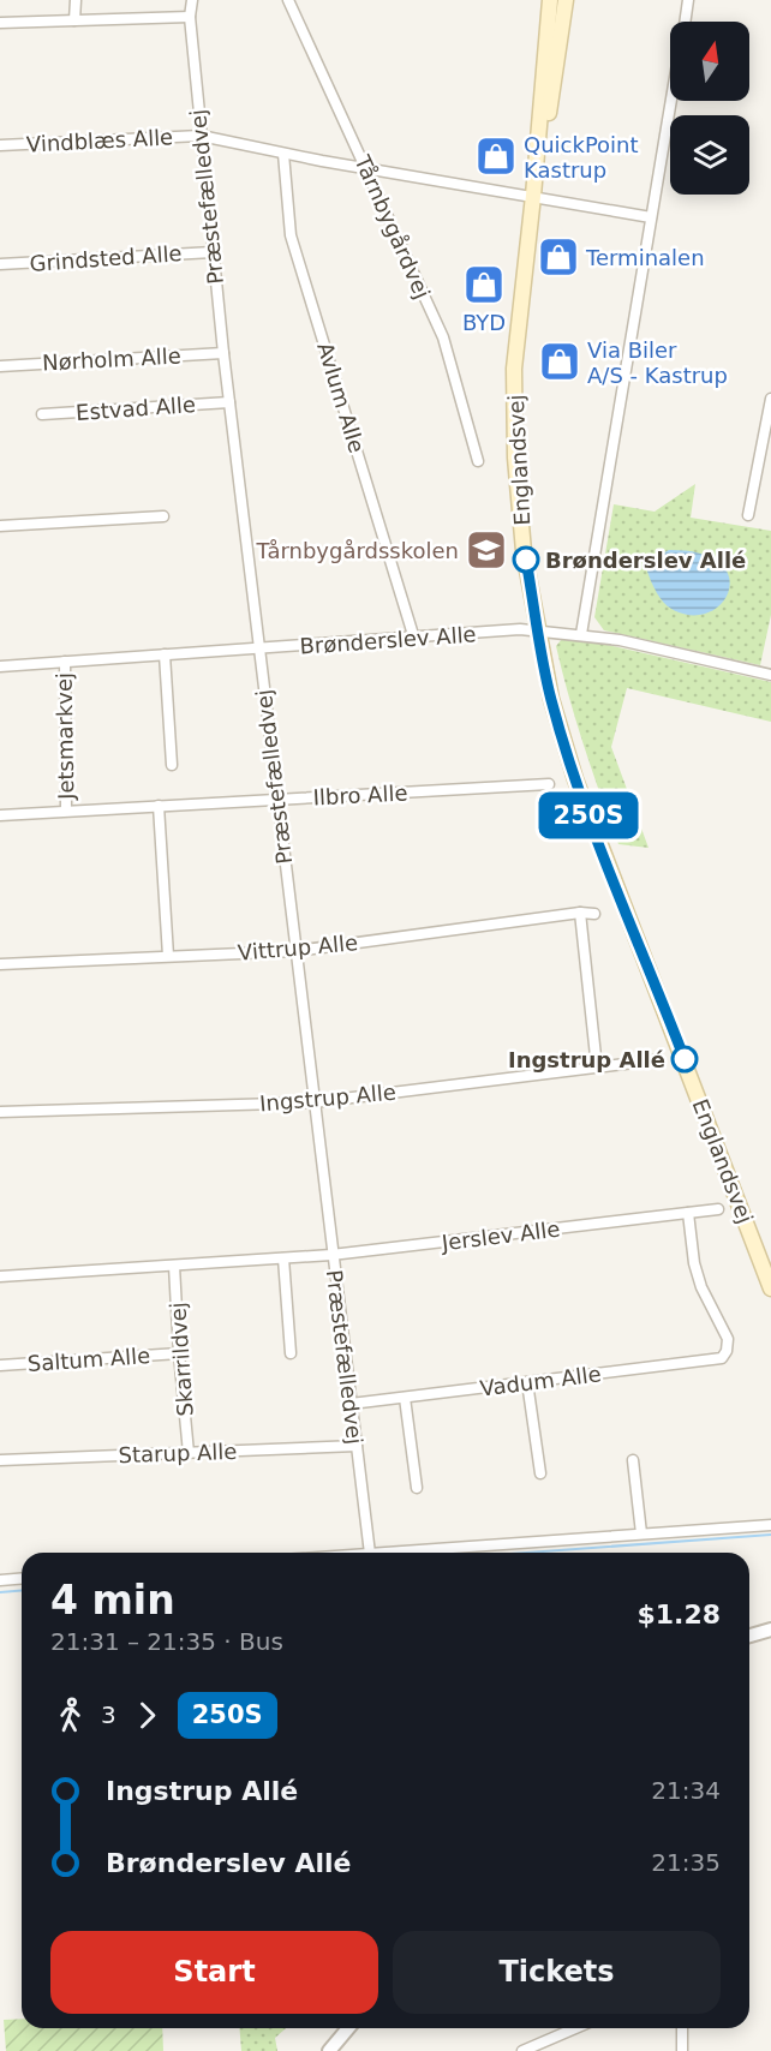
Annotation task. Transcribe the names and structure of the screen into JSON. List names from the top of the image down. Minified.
{"streets":{"main road":["Englandsvej"],"street":["Vindblæs Alle","Præstefælledvej","Tårnbygårdvej","Grindsted Alle","Nørholm Alle","Avlum Alle","Estvad Alle","Brønderslev Alle","Jetsmarkvej","Ilbro Alle","Vittrup Alle","Ingstrup Alle","Jerslev Alle","Saltum Alle","Skarrildvej","Vadum Alle","Starup Alle"]},"crossings":[["Vindblæs Alle","Præstefælledvej"],["Vindblæs Alle","Tårnbygårdvej"],["Vindblæs Alle","Avlum Alle"],["Vindblæs Alle","Englandsvej"],["Præstefælledvej","Grindsted Alle"],["Præstefælledvej","Nørholm Alle"],["Præstefælledvej","Estvad Alle"],["Præstefælledvej","Brønderslev Alle"],["Præstefælledvej","Ilbro Alle"],["Præstefælledvej","Vittrup Alle"],["Præstefælledvej","Ingstrup Alle"],["Præstefælledvej","Jerslev Alle"],["Præstefælledvej","Vadum Alle"],["Præstefælledvej","Starup Alle"],["Avlum Alle","Brønderslev Alle"],["Englandsvej","Brønderslev Alle"],["Brønderslev Alle","Jetsmarkvej"],["Jetsmarkvej","Ilbro Alle"],["Jerslev Alle","Skarrildvej"],["Jerslev Alle","Vadum Alle"],["Saltum Alle","Skarrildvej"],["Skarrildvej","Starup Alle"]],"places":{"shop":["QuickPoint Kastrup","Terminalen","BYD","Via Biler A/S - Kastrup"],"school or university":["Tårnbygårdsskolen"],"other":["Brønderslev Allé","Ingstrup Allé"]},"lines":["bus line 250S"],"north":"top","page":{"on_map":"250S","heading":["4 min","21:31 – 21:35 · Bus","$1.28"],"legs":["3","250S"],"list":[{"name":"Ingstrup Allé","value":"21:34"},{"name":"Brønderslev Allé","value":"21:35"}],"buttons":["Start","Tickets"]}}
